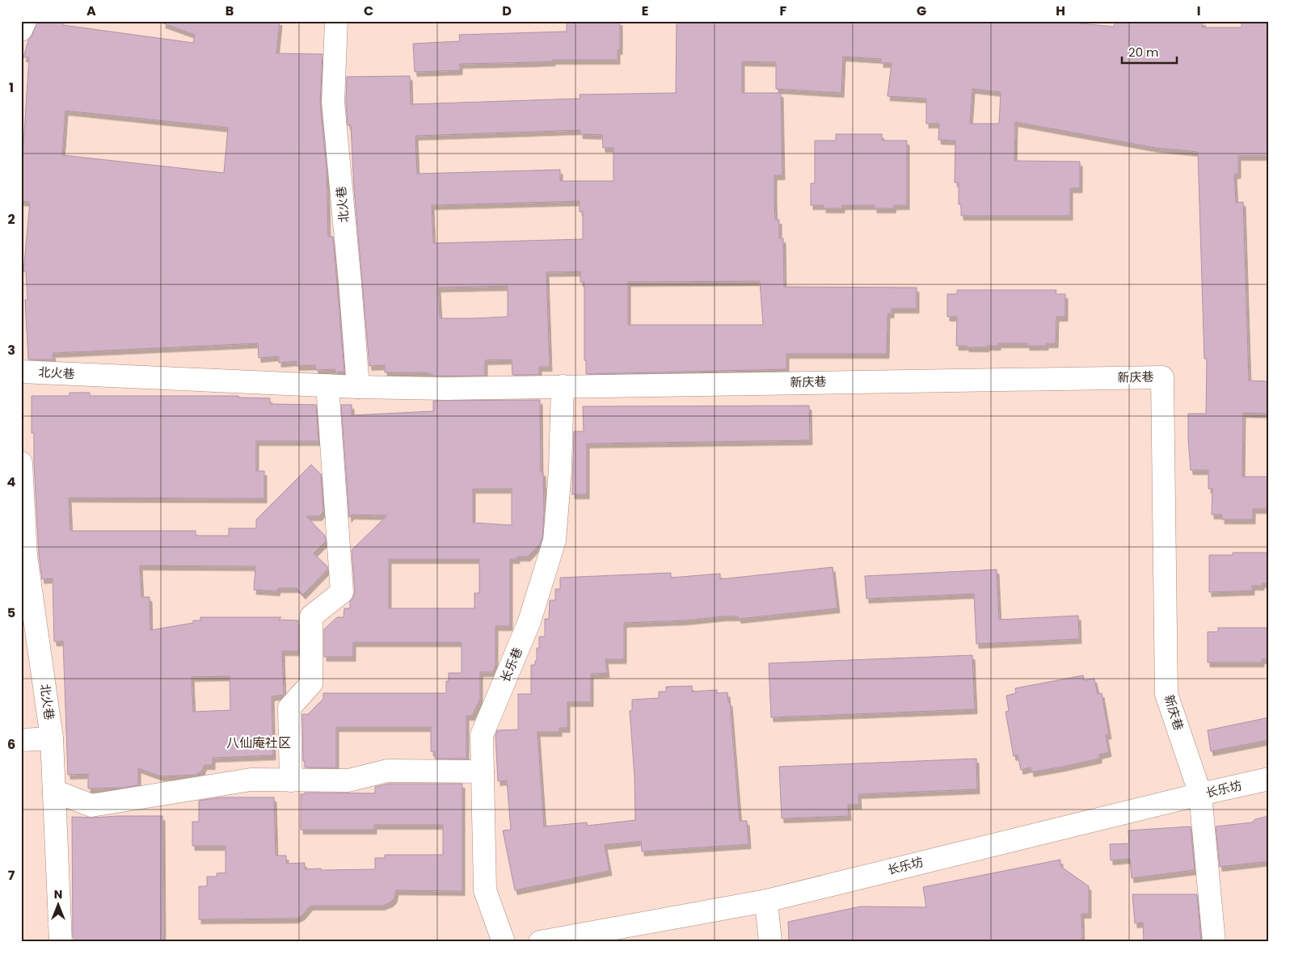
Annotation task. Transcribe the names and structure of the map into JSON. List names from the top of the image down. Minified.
{"streets":{"street":["北火巷","新庆巷","长乐巷","长乐坊"]},"crossings":[["北火巷","新庆巷"],["北火巷","长乐巷"],["新庆巷","长乐巷"],["新庆巷","长乐坊"]],"districts":["八仙庵社区"],"scale_bar":"20 m","north":"top","grid":{"columns":["A","B","C","D","E","F","G","H","I"],"rows":["1","2","3","4","5","6","7"]}}
